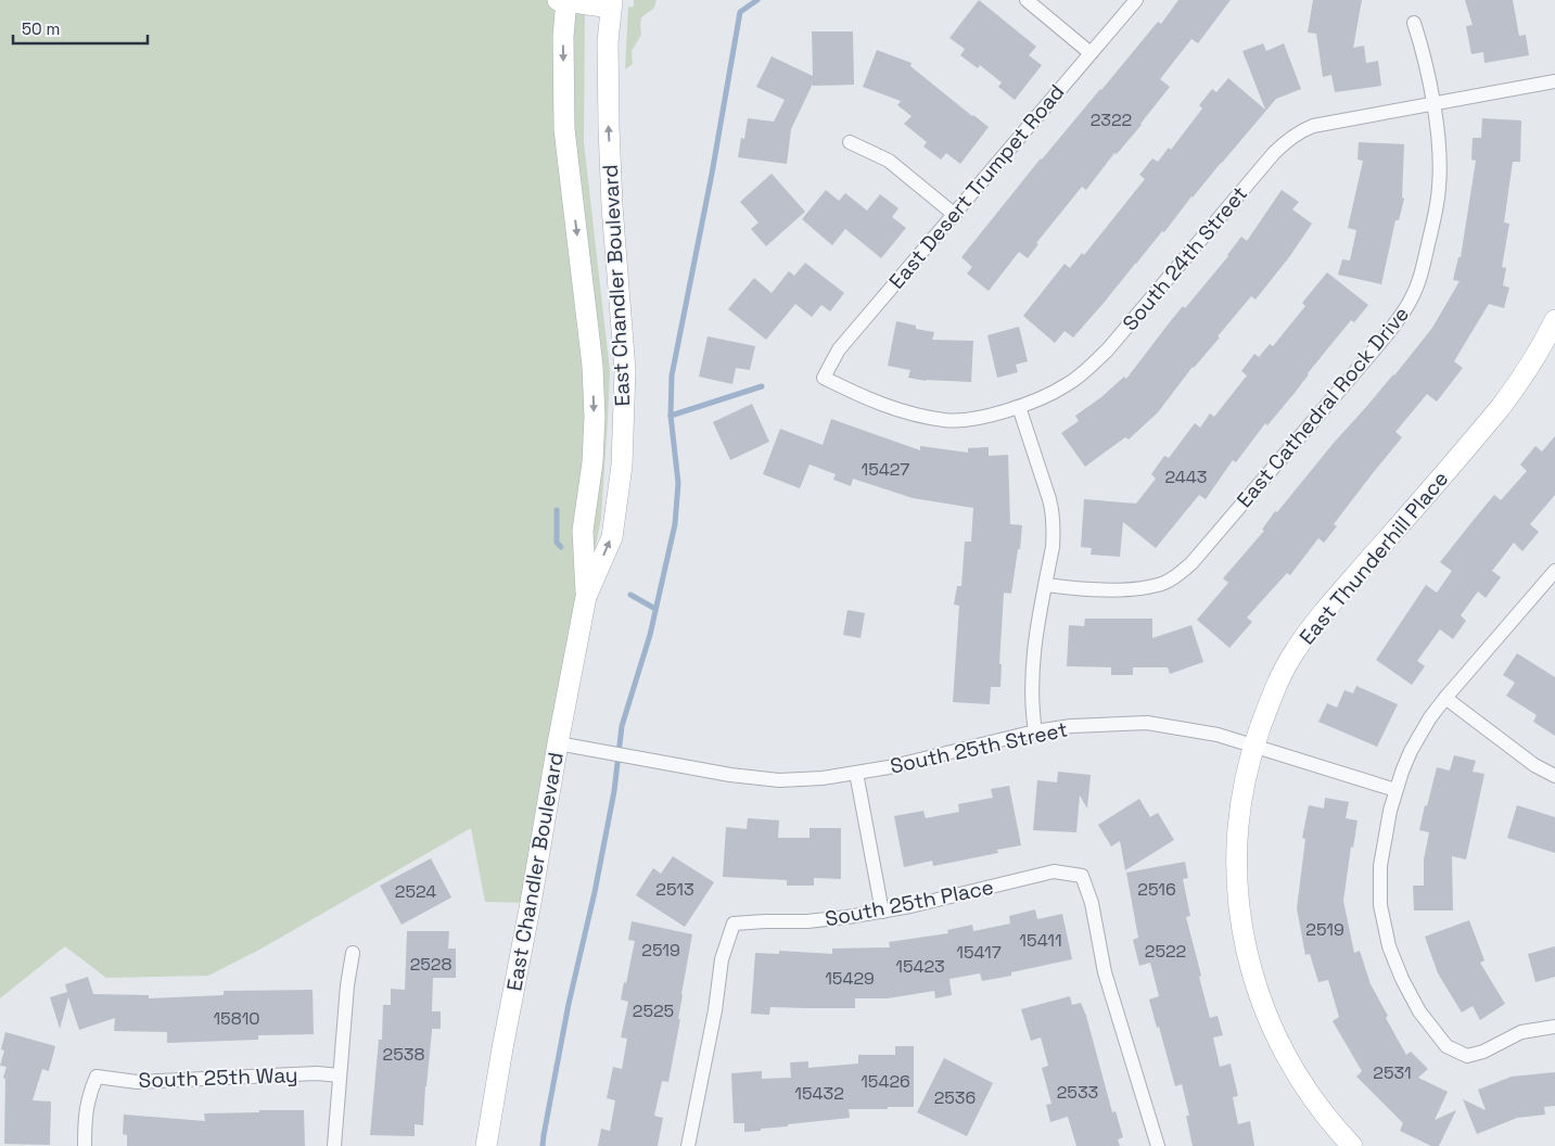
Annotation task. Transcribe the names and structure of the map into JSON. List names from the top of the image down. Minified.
{"streets":{"main road":["East Chandler Boulevard","East Thunderhill Place"],"street":["East Desert Trumpet Road","South 24th Street","East Cathedral Rock Drive","South 25th Street","South 25th Place","South 25th Way"]},"crossings":[["East Desert Trumpet Road","South 24th Street"],["South 24th Street","East Cathedral Rock Drive"],["East Chandler Boulevard","South 25th Street"],["East Thunderhill Place","South 25th Street"]],"house_numbers":["2322","15427","2443","2513","2516","2524","2519","15411","2519","2522","15417","2528","15423","15429","2525","15810","2538","2531","15426","2533","15432","2536"],"scale_bar":"50 m"}
